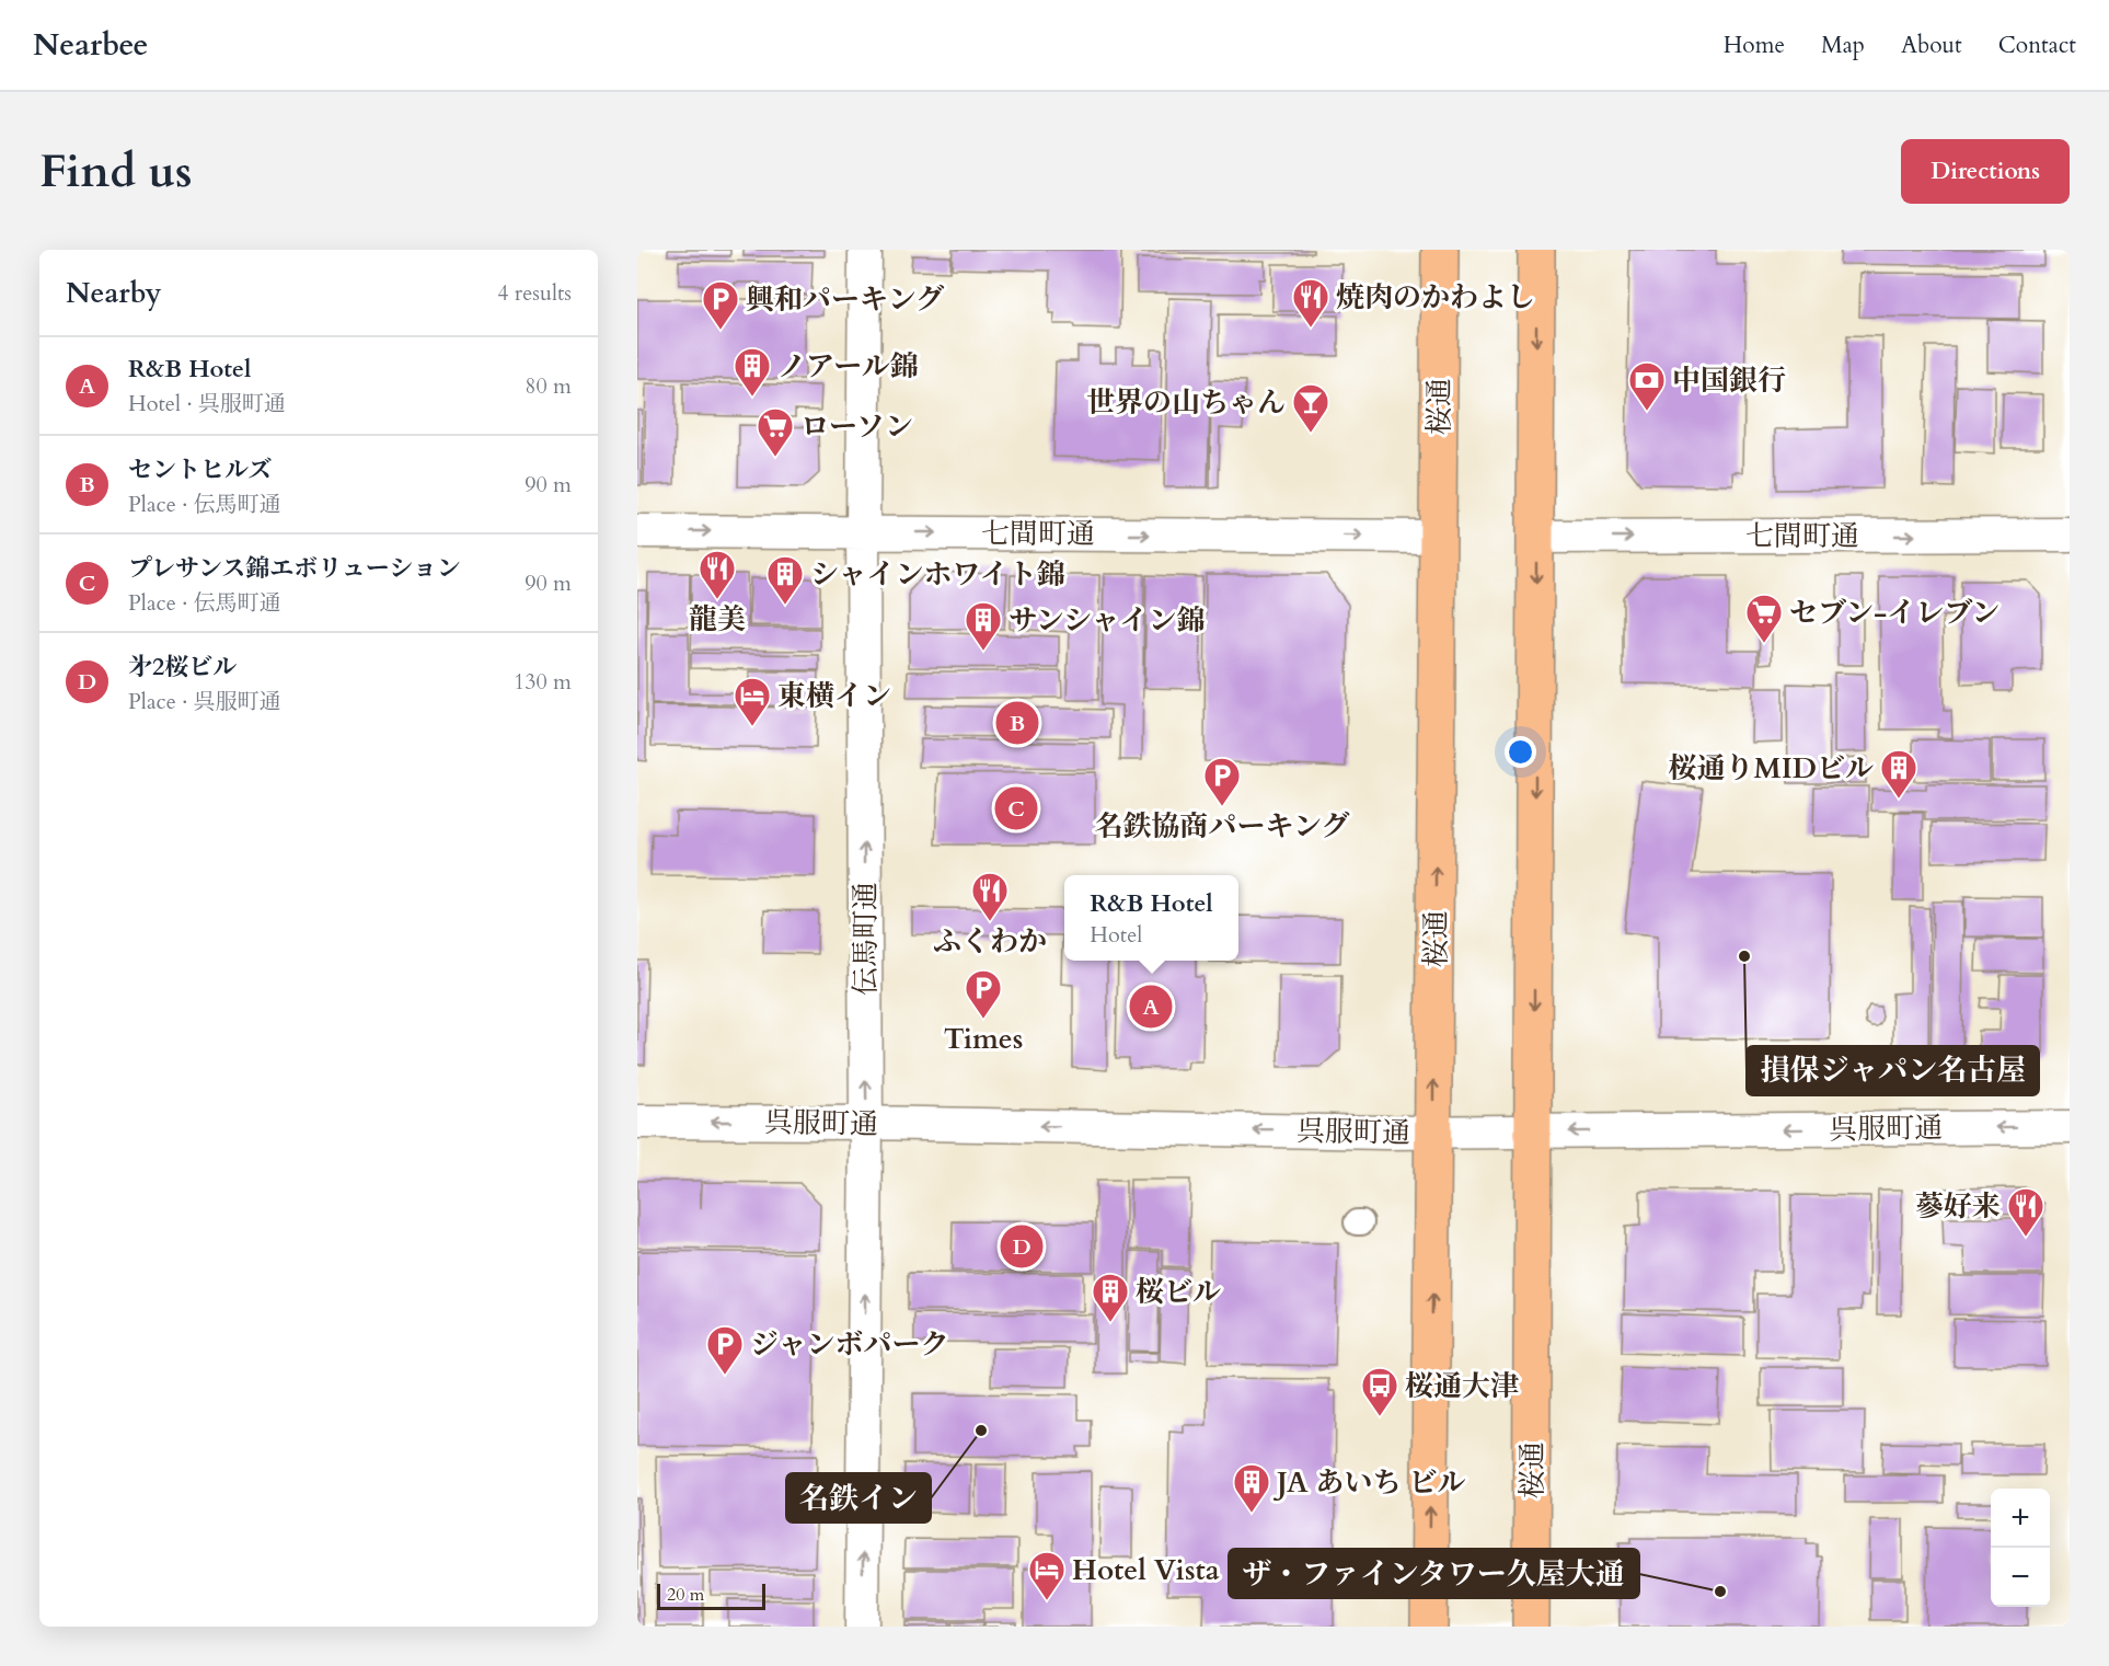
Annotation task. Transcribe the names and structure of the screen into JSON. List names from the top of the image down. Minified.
{"streets":{"highway":["桜通"],"street":["七間町通","伝馬町通","呉服町通"]},"crossings":[["桜通","七間町通"],["桜通","呉服町通"],["七間町通","伝馬町通"],["伝馬町通","呉服町通"]],"one_way":["七間町通","伝馬町通","呉服町通"],"places":{"restaurant":["焼肉のかわよし","龍美","ふくわか","蔘好来"],"parking":["興和パーキング","名鉄協商パーキング","Times","ジャンボパーク"],"building":["ノアール錦","シャインホワイト錦","サンシャイン錦","桜通りMIDビル","桜ビル","JA あいち ビル"],"bank":["中国銀行"],"bar":["世界の山ちゃん"],"supermarket":["ローソン","セブン-イレブン"],"hotel":["東横イン","Hotel Vista"],"other":["損保ジャパン名古屋","名鉄イン","ザ・ファインタワー久屋大通"],"bus stop":["桜通大津"]},"scale_bar":"20 m","page":{"header":"Nearbee","nav":["Home","Map","About","Contact"],"buttons":"Directions","title":"Find us","heading":["Nearby","4 results"],"list":[{"mark":"A","name":"R&B Hotel","note":"Hotel · 呉服町通","value":"80 m"},{"mark":"B","name":"セントヒルズ","note":"Place · 伝馬町通","value":"90 m"},{"mark":"C","name":"プレサンス錦エボリューション","note":"Place · 伝馬町通","value":"90 m"},{"mark":"D","name":"㐧2桜ビル","note":"Place · 呉服町通","value":"130 m"}],"pins":["B","C","A","D"],"popup":["R&B Hotel","Hotel"],"map_buttons":["+","−"],"scale":"20 m"}}
